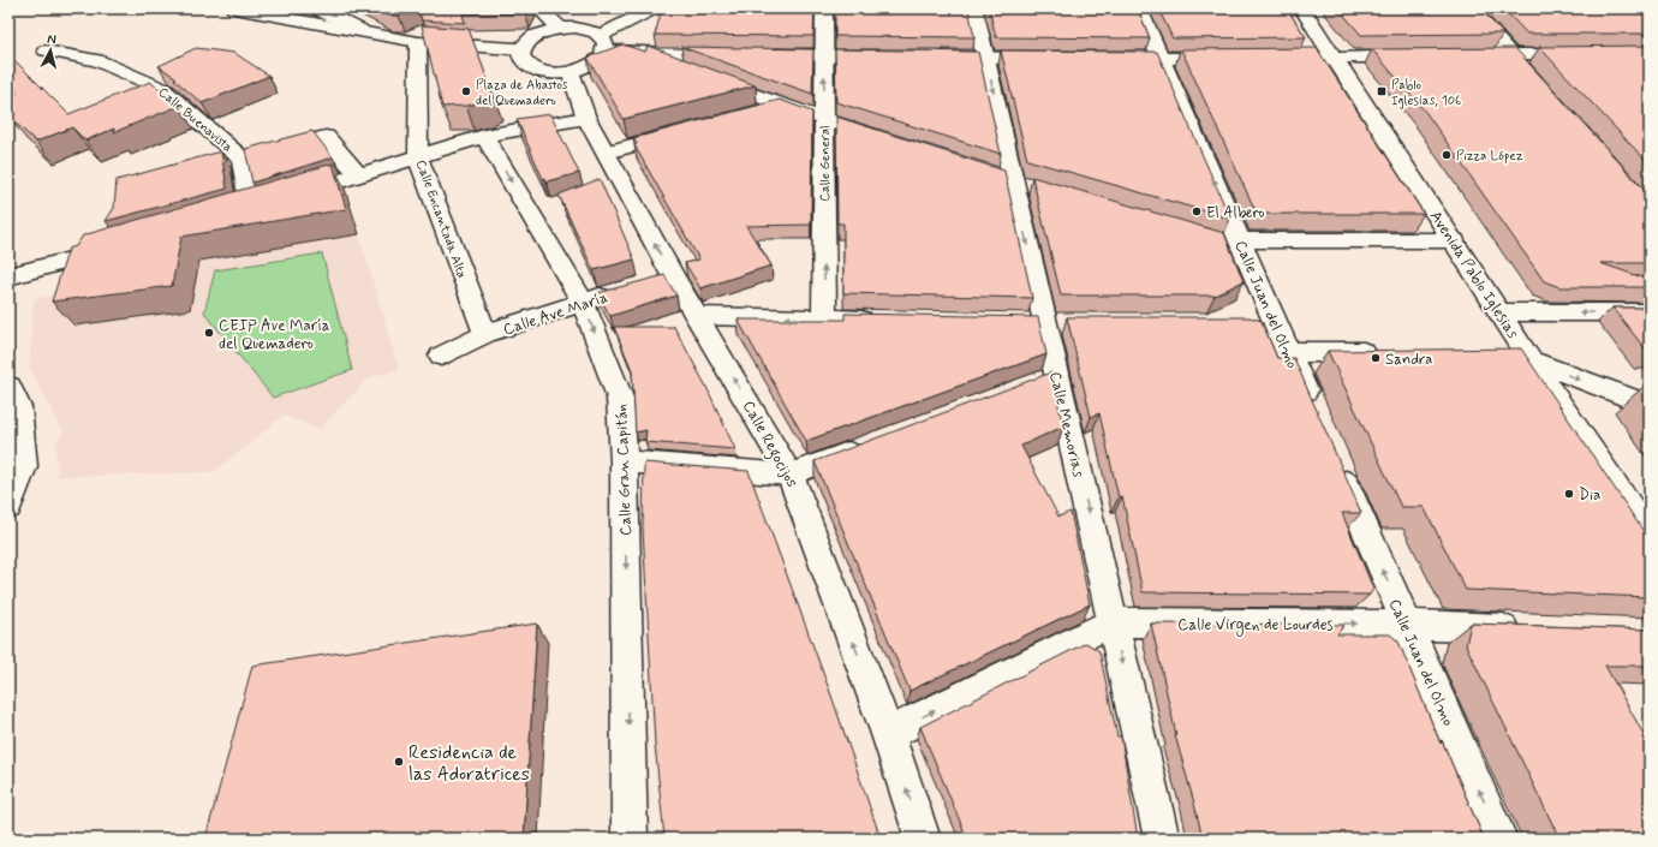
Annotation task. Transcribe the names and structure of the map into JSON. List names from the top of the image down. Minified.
{"streets":{"street":["Calle Buenavista","Calle General","Calle Encantada Alta","Avenida Pablo Iglesias","Calle Juan del Olmo","Calle Ave María","Calle Memorias","Calle Regocijos","Calle Gran Capitán","Calle Virgen de Lourdes"]},"crossings":[["Calle Encantada Alta","Calle Ave María"],["Calle Juan del Olmo","Calle Virgen de Lourdes"],["Calle Ave María","Calle Gran Capitán"],["Calle Memorias","Calle Virgen de Lourdes"],["Calle Regocijos","Calle Virgen de Lourdes"]],"one_way":["Calle General","Calle Juan del Olmo","Calle Memorias","Calle Regocijos","Calle Gran Capitán","Calle Virgen de Lourdes"],"places":{"other":["Plaza de Abastos del Quemadero","Pizza López","El Albero","CEIP Ave María del Quemadero","Sandra","Dia","Residencia de las Adoratrices"],"transit":["Pablo Iglesias, 106"]},"north":"top"}
